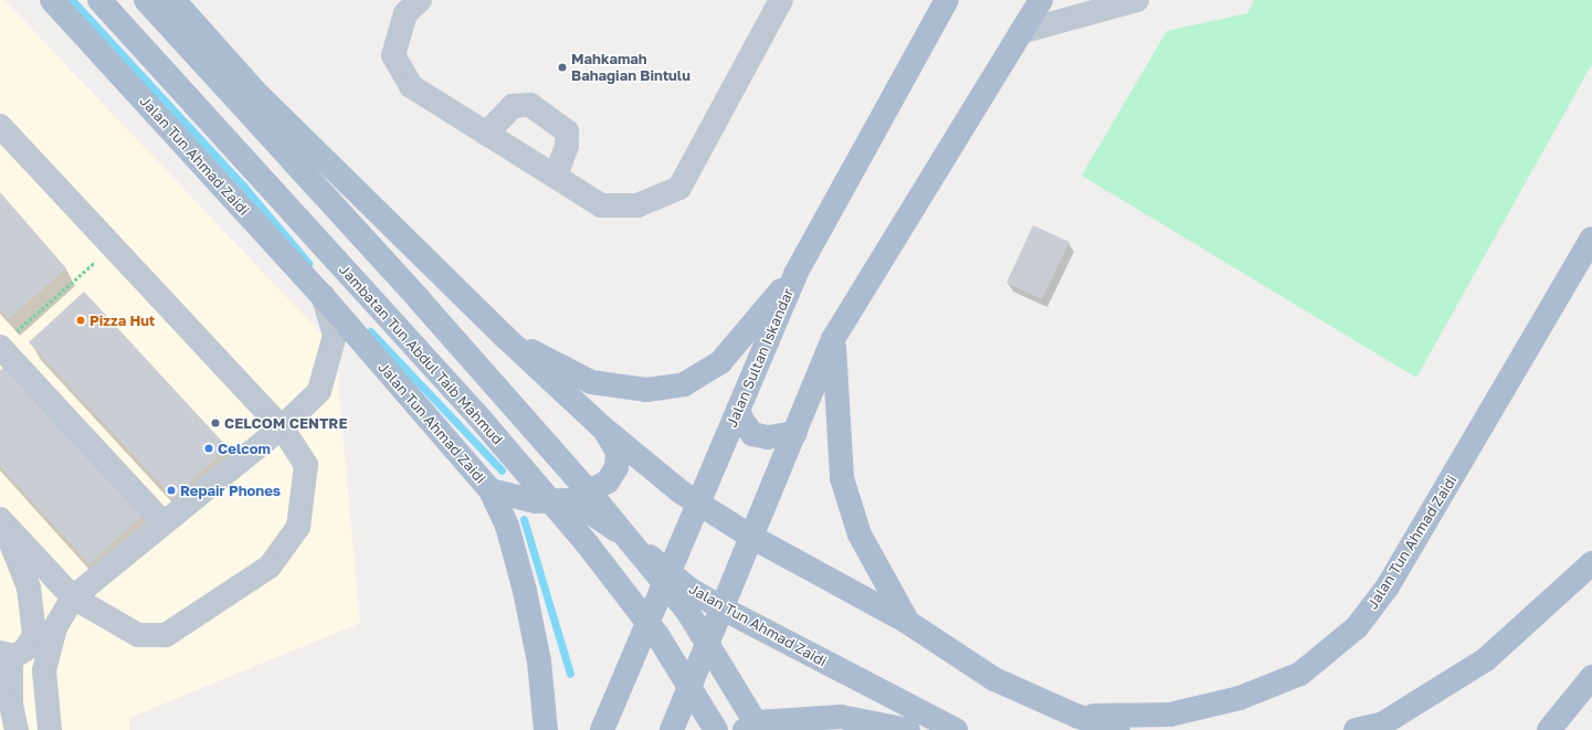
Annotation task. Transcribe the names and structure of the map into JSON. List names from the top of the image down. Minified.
{"streets":{"main road":["Jalan Tun Ahmad Zaidi","Jambatan Tun Abdul Taib Mahmud","Jalan Sultan Iskandar"]},"crossings":[["Jalan Tun Ahmad Zaidi","Jalan Sultan Iskandar"]],"places":["Mahkamah Bahagian Bintulu","Pizza Hut","CELCOM CENTRE","Celcom","Repair Phones"]}
